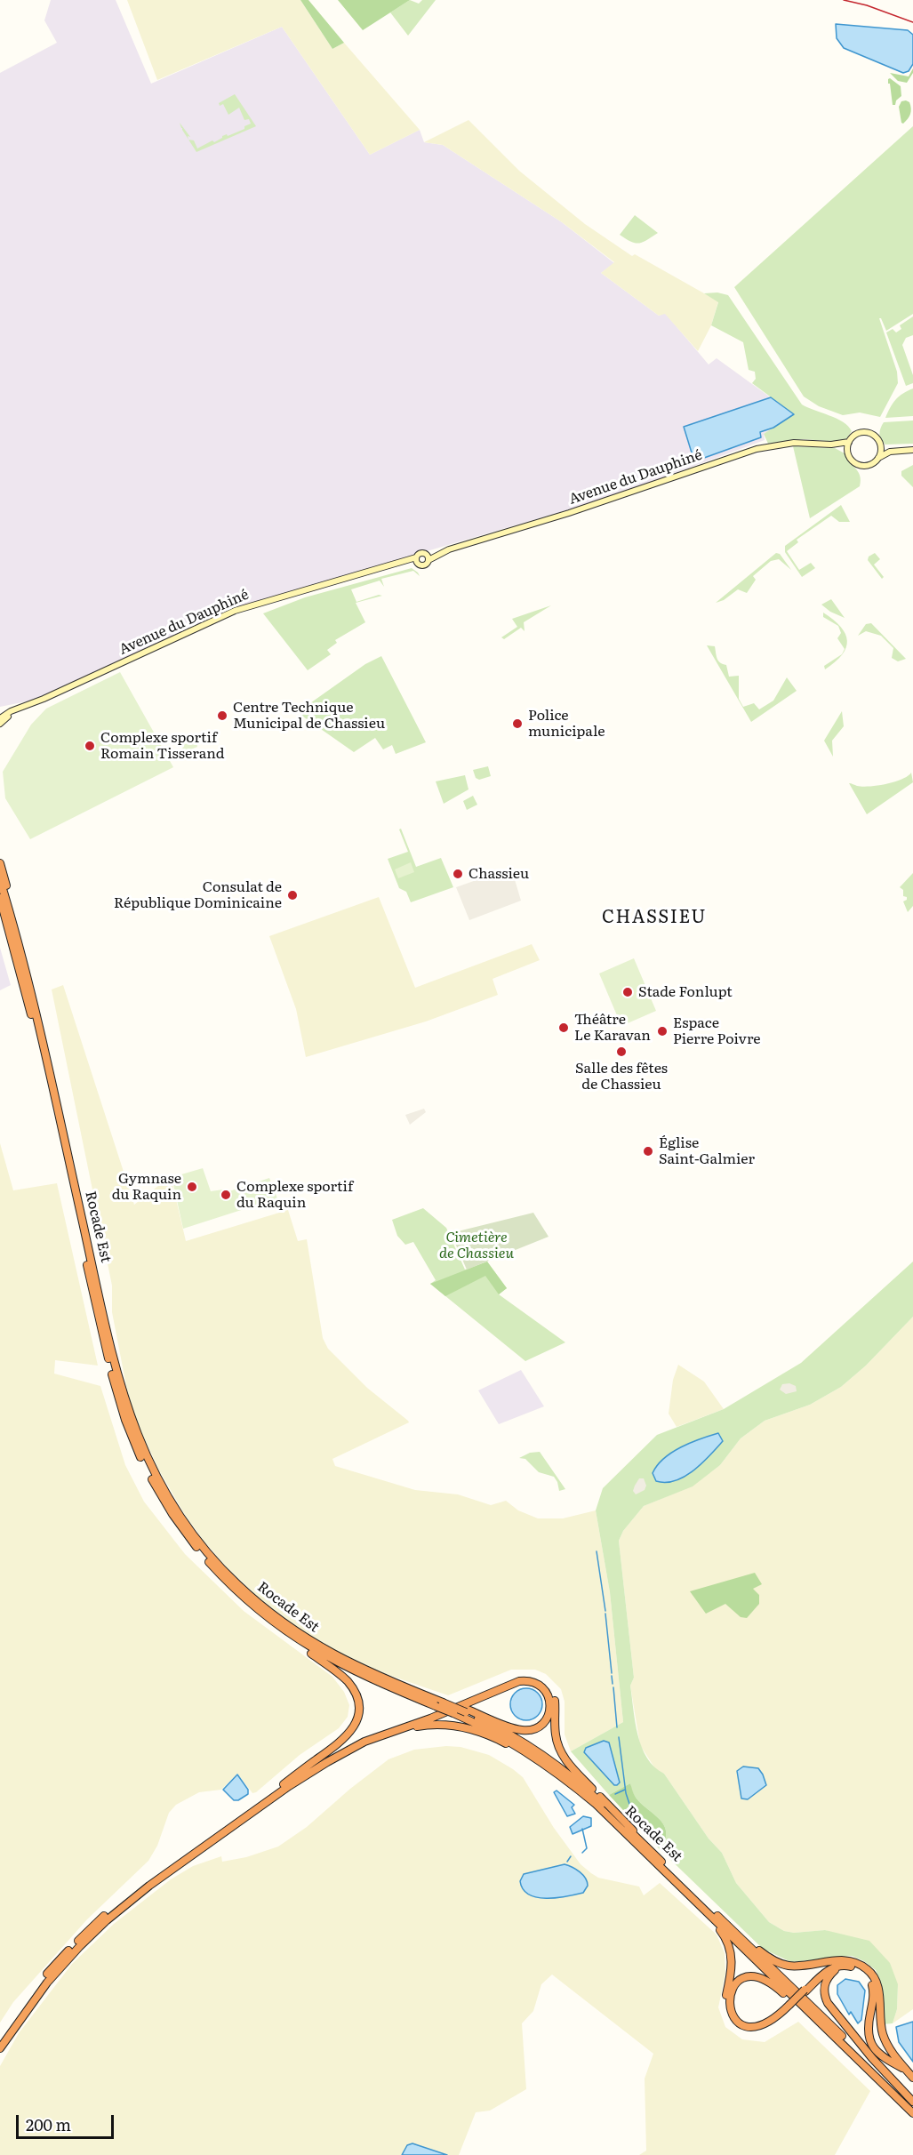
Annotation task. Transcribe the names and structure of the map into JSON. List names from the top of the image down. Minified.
{"streets":{"highway":["Rocade Est"],"main road":["Avenue du Dauphiné"]},"districts":["CHASSIEU"],"parks":["Cimetière de Chassieu"],"places":["Centre Technique Municipal de Chassieu","Police municipale","Complexe sportif Romain Tisserand","Chassieu","Consulat de République Dominicaine","Stade Fonlupt","Théâtre Le Karavan","Espace Pierre Poivre","Salle des fêtes de Chassieu","Église Saint-Galmier","Gymnase du Raquin","Complexe sportif du Raquin"],"scale_bar":"200 m"}
